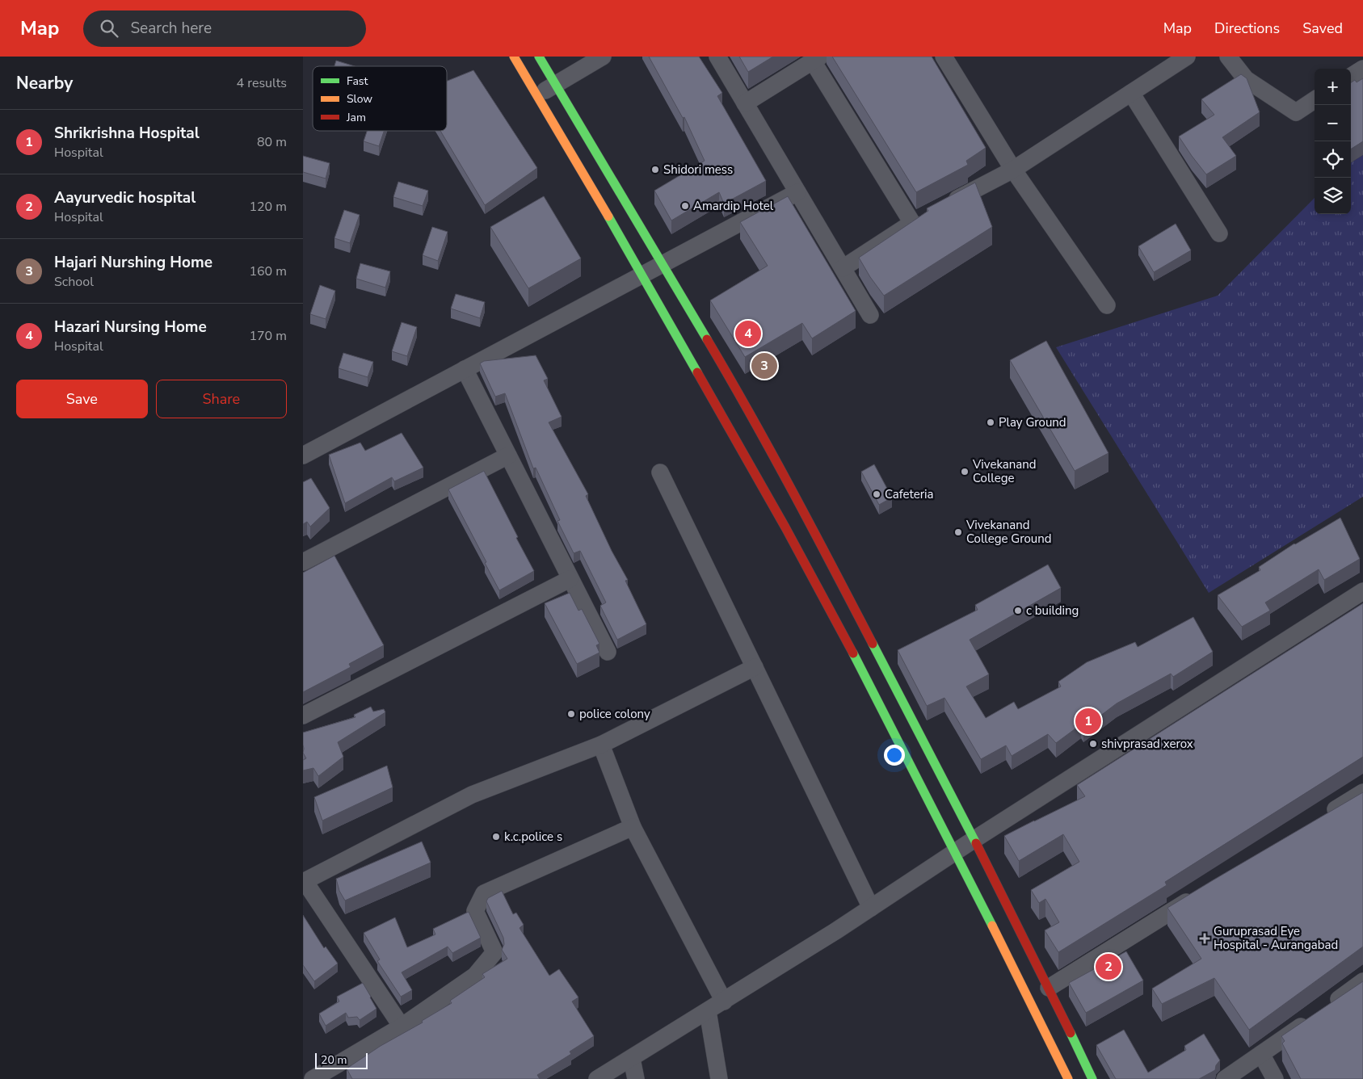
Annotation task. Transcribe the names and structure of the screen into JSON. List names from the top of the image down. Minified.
{"places":{"other":["Shidori mess","Amardip Hotel","Play Ground","Vivekanand College","Cafeteria","Vivekanand College Ground","c building","police colony","shivprasad xerox","k.c.police s"],"health":["Guruprasad Eye Hospital - Aurangabad"]},"legend":["Fast","Slow","Jam"],"scale_bar":"20 m","page":{"header":"Map","search":"Search here","nav":["Map","Directions","Saved"],"heading":["Nearby","4 results"],"map_buttons":["+","−"],"list":[{"mark":"1","name":"Shrikrishna Hospital","note":"Hospital","value":"80 m"},{"mark":"2","name":"Aayurvedic hospital","note":"Hospital","value":"120 m"},{"mark":"3","name":"Hajari Nurshing Home","note":"School","value":"160 m"},{"mark":"4","name":"Hazari Nursing Home","note":"Hospital","value":"170 m"}],"pins":["4","3","1","2"],"buttons":["Save","Share"],"scale":"20 m"}}
